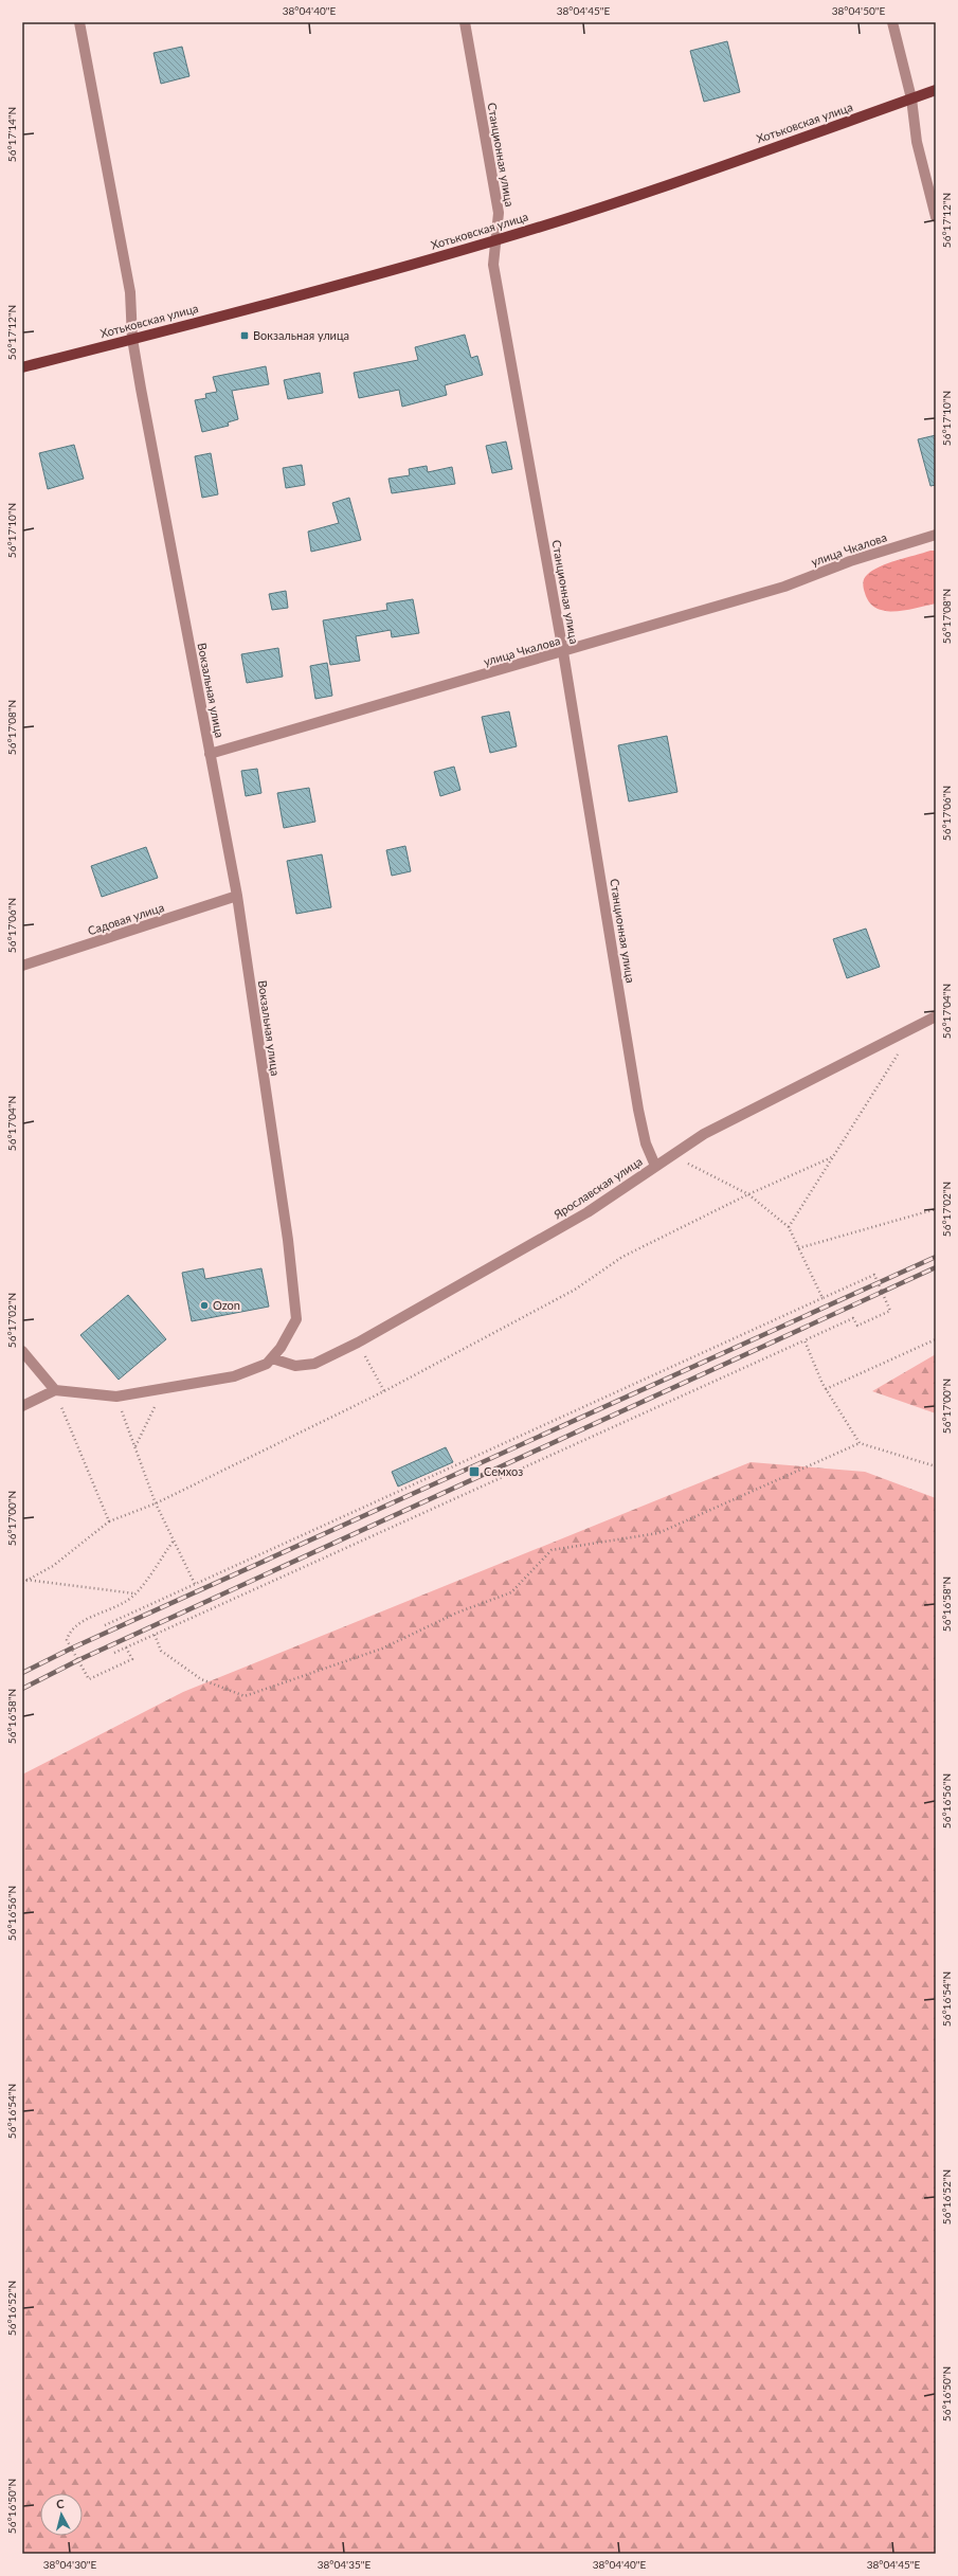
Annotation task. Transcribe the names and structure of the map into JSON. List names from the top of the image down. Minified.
{"streets":{"main road":["Хотьковская улица"],"street":["Станционная улица","улица Чкалова","Вокзальная улица","Садовая улица","Ярославская улица"]},"crossings":[["Хотьковская улица","Станционная улица"],["Хотьковская улица","Вокзальная улица"],["Станционная улица","улица Чкалова"],["Станционная улица","Ярославская улица"],["улица Чкалова","Вокзальная улица"],["Вокзальная улица","Садовая улица"],["Вокзальная улица","Ярославская улица"]],"places":{"transit":["Вокзальная улица","Семхоз"],"other":["Ozon"]},"north":"top","coordinates":["38°04'40\"E","38°04'45\"E","38°04'50\"E","56°17'14\"N","56°17'12\"N","56°17'10\"N","56°17'08\"N","56°17'06\"N","56°17'04\"N","56°17'02\"N","56°17'00\"N","56°16'58\"N","56°16'56\"N","56°16'54\"N","56°16'52\"N","56°16'50\"N","38°04'30\"E","38°04'35\"E"]}
